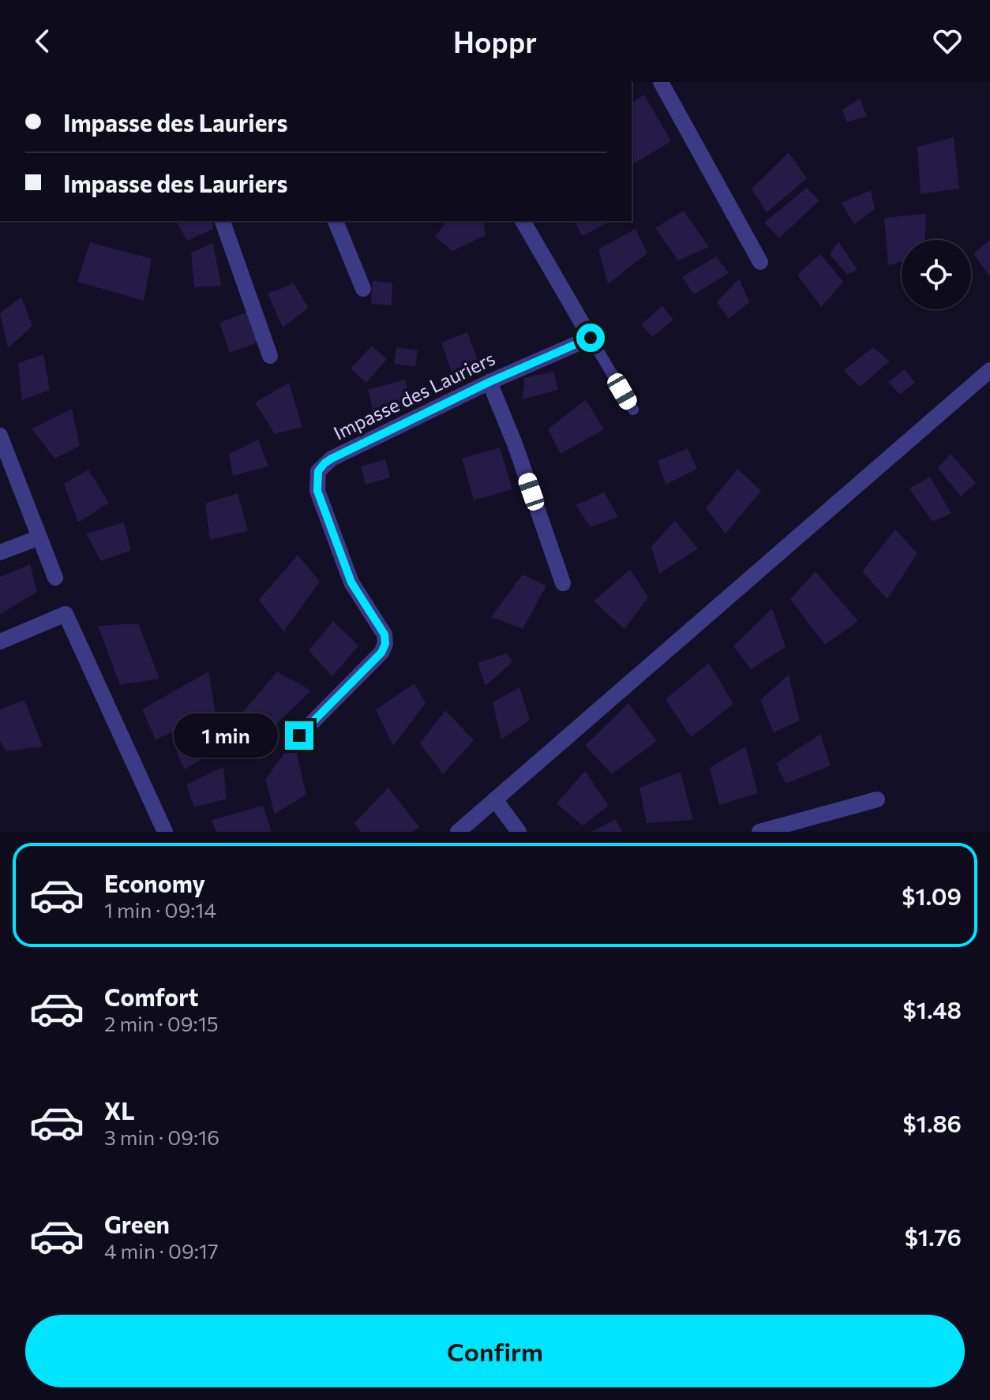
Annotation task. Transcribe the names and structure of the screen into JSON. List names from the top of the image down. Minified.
{"streets":{"street":["Impasse des Lauriers"]},"page":{"header":"Hoppr","banner":["Impasse des Lauriers","Impasse des Lauriers"],"bubble":"1 min","list":[{"name":"Economy","note":"1 min · 09:14","value":"$1.09"},{"name":"Comfort","note":"2 min · 09:15","value":"$1.48"},{"name":"XL","note":"3 min · 09:16","value":"$1.86"},{"name":"Green","note":"4 min · 09:17","value":"$1.76"}],"buttons":"Confirm"}}
